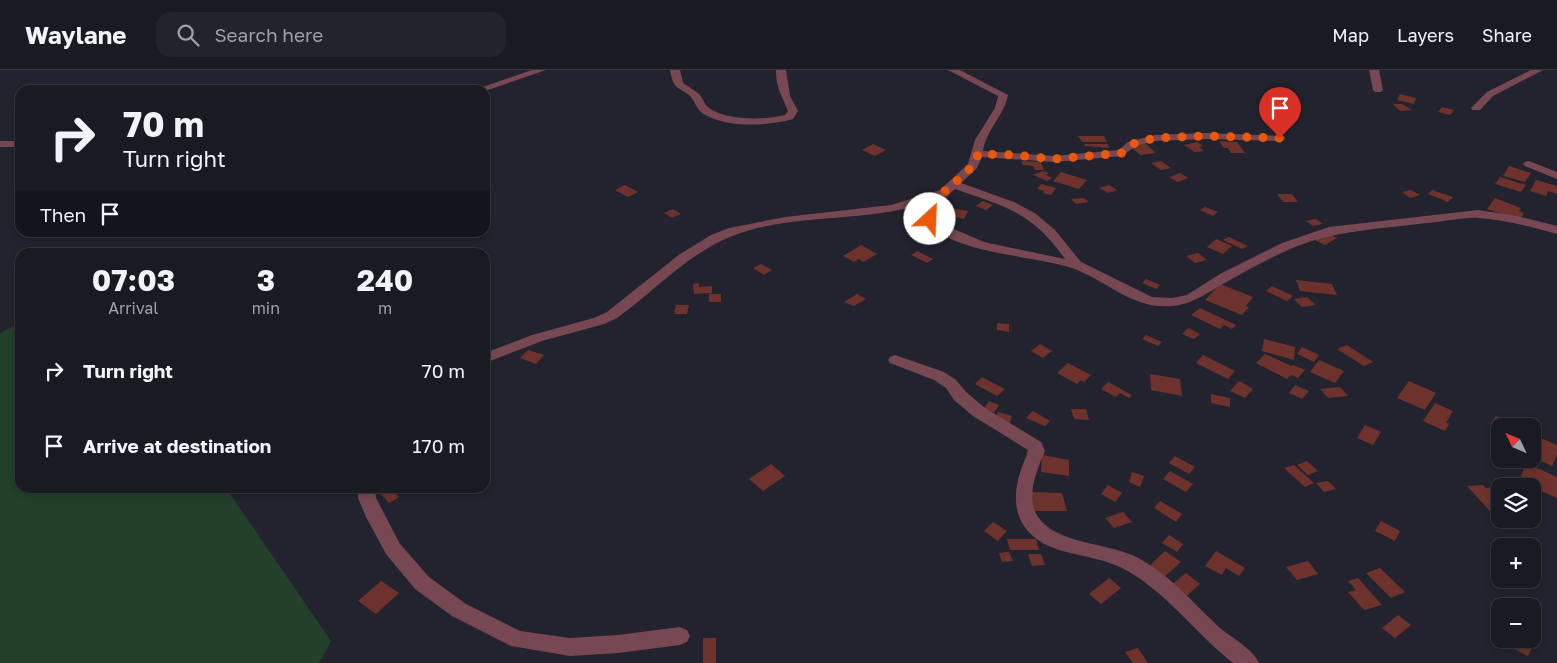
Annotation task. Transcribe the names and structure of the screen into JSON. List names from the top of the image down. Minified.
{"north":"top left","page":{"header":"Waylane","search":"Search here","nav":["Map","Layers","Share"],"turn":["70 m","Turn right"],"then":"Then","eta":["07:03","Arrival","3","min","240","m"],"list":[{"name":"Turn right","value":"70 m"},{"name":"Arrive at destination","value":"170 m"}],"map_buttons":["+","−"]}}
